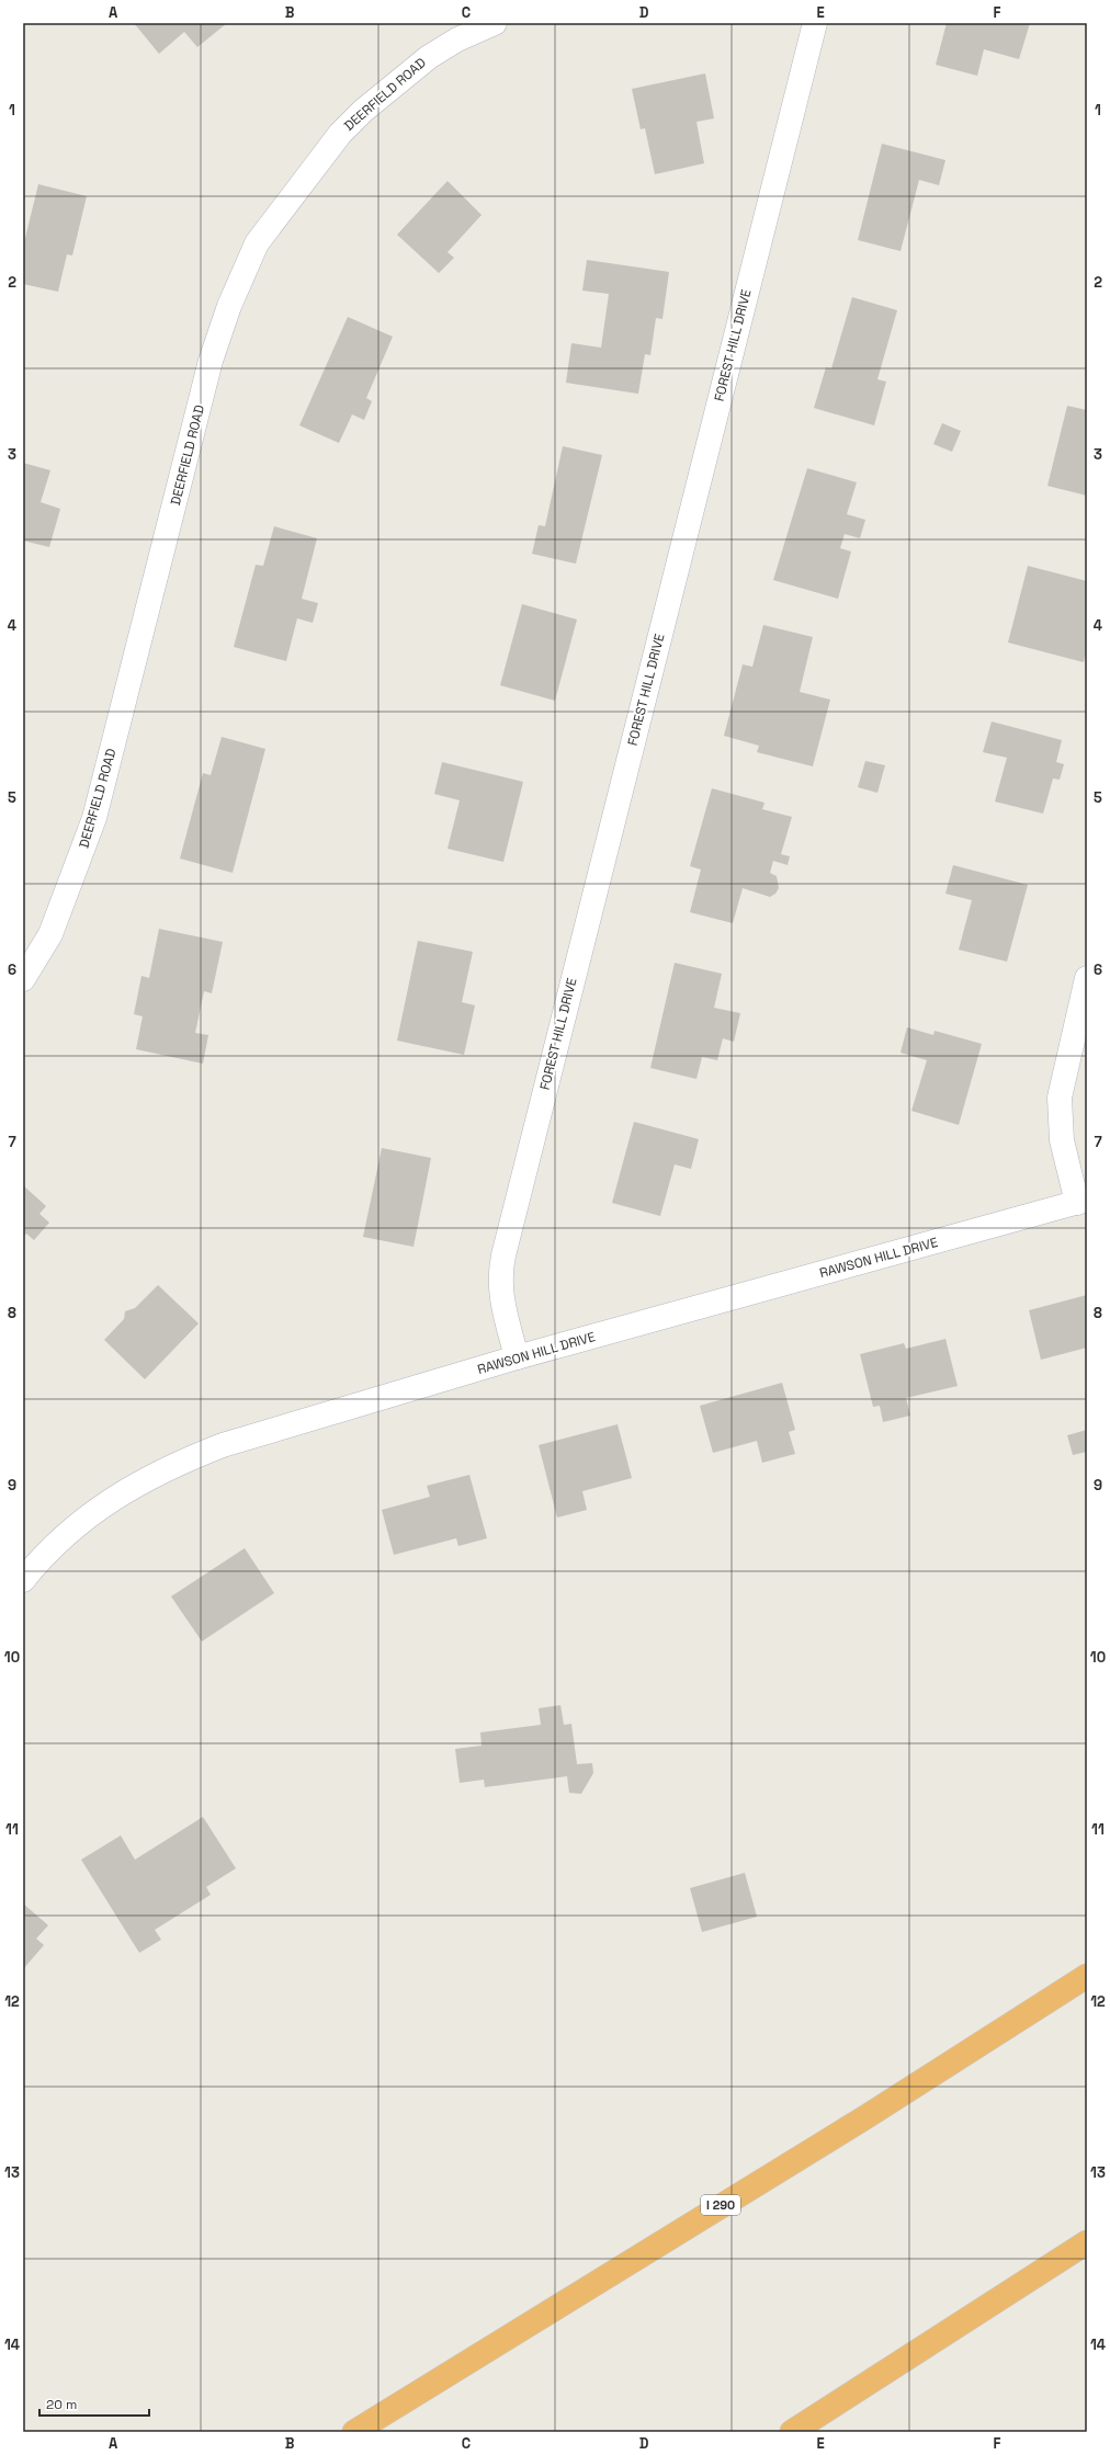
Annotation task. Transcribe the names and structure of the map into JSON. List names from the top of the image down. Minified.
{"streets":{"highway":["I 290"],"street":["DEERFIELD ROAD","FOREST HILL DRIVE","RAWSON HILL DRIVE"]},"crossings":[["FOREST HILL DRIVE","RAWSON HILL DRIVE"]],"scale_bar":"20 m","grid":{"columns":["A","B","C","D","E","F"],"rows":["1","2","3","4","5","6","7","8","9","10","11","12","13","14"]}}
